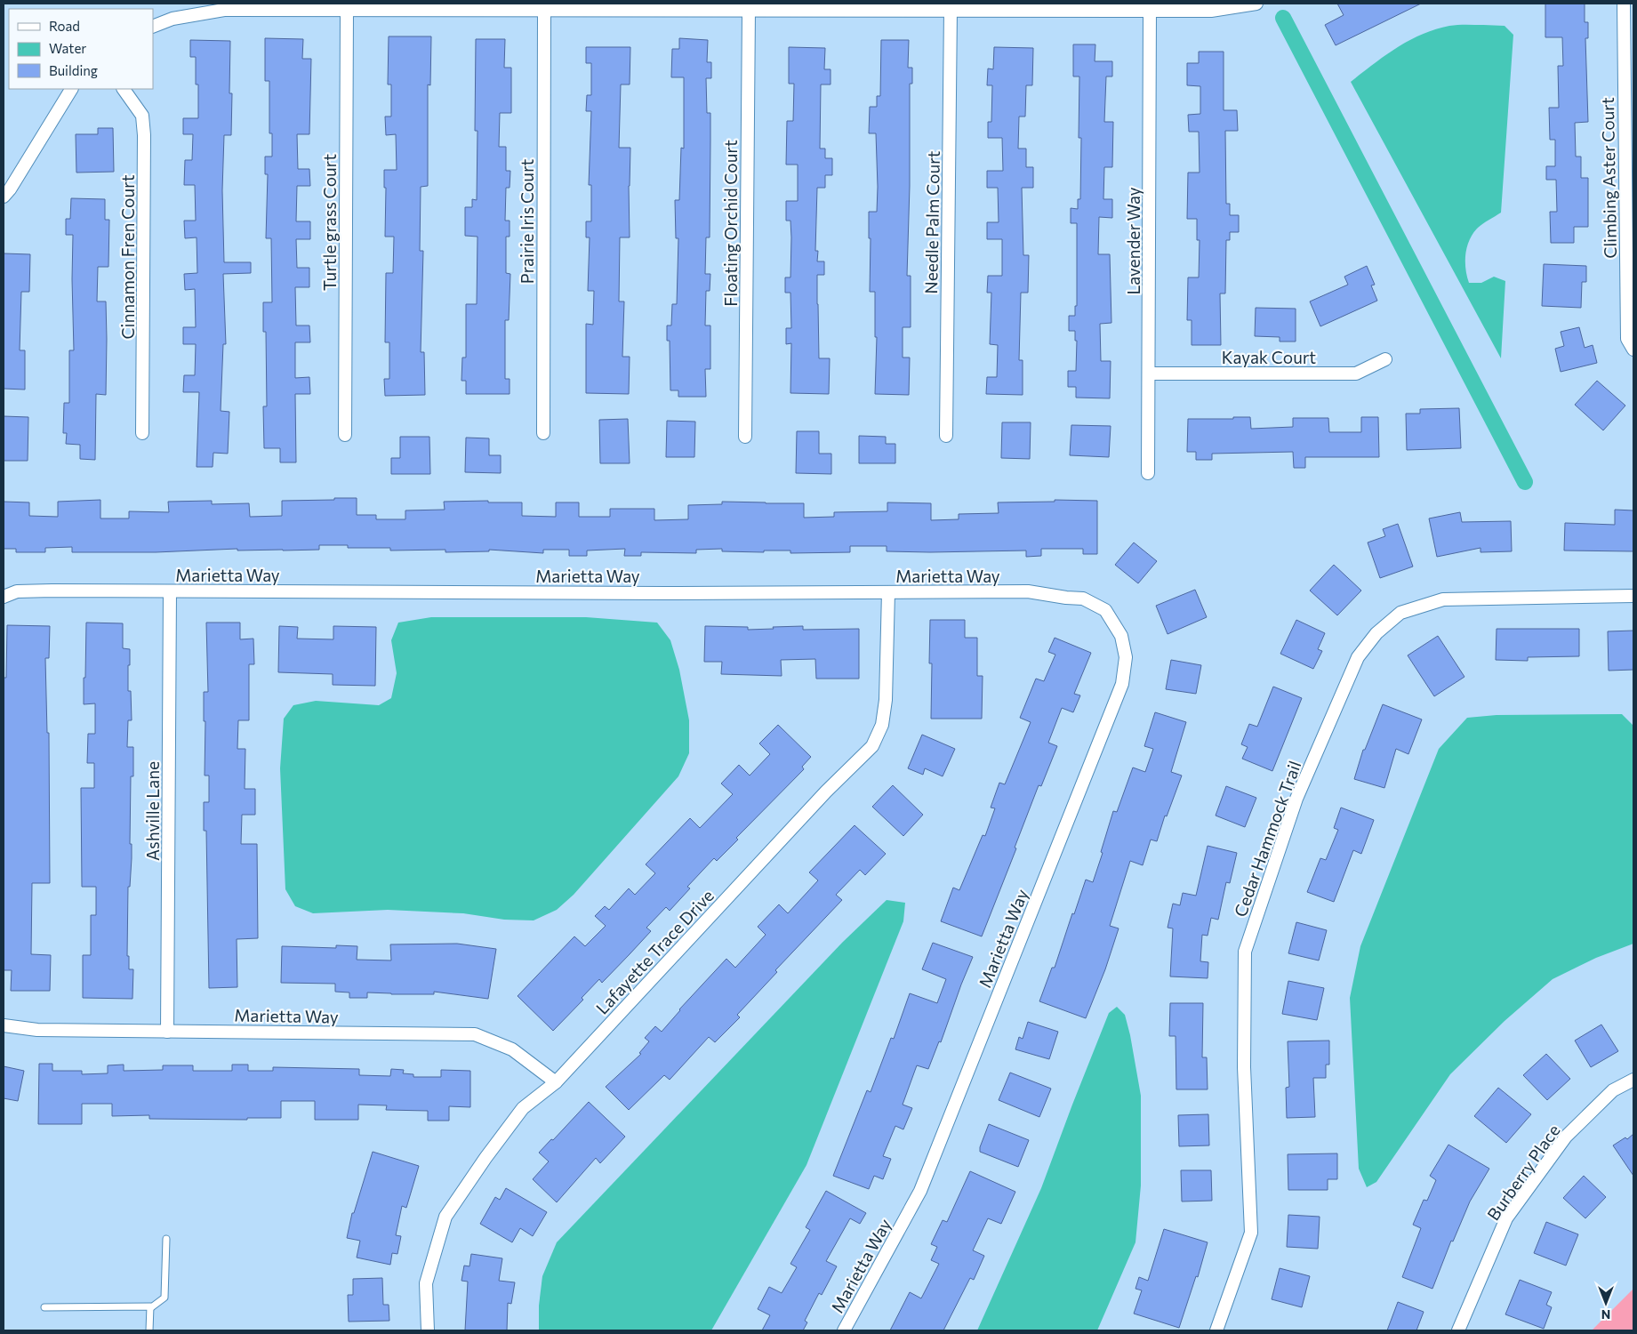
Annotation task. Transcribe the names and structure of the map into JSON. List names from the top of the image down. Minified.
{"streets":{"street":["Climbing Aster Court","Prairie Iris Court","Turtle grass Court","Needle Palm Court","Floating Orchid Court","Lavender Way","Cinnamon Fren Court","Kayak Court","Marietta Way","Ashville Lane","Cedar Hammock Trail","Lafayette Trace Drive","Burberry Place"]},"crossings":[["Lavender Way","Kayak Court"],["Marietta Way","Ashville Lane"],["Marietta Way","Lafayette Trace Drive"]],"legend":["Road","Water","Building"],"north":"bottom"}
